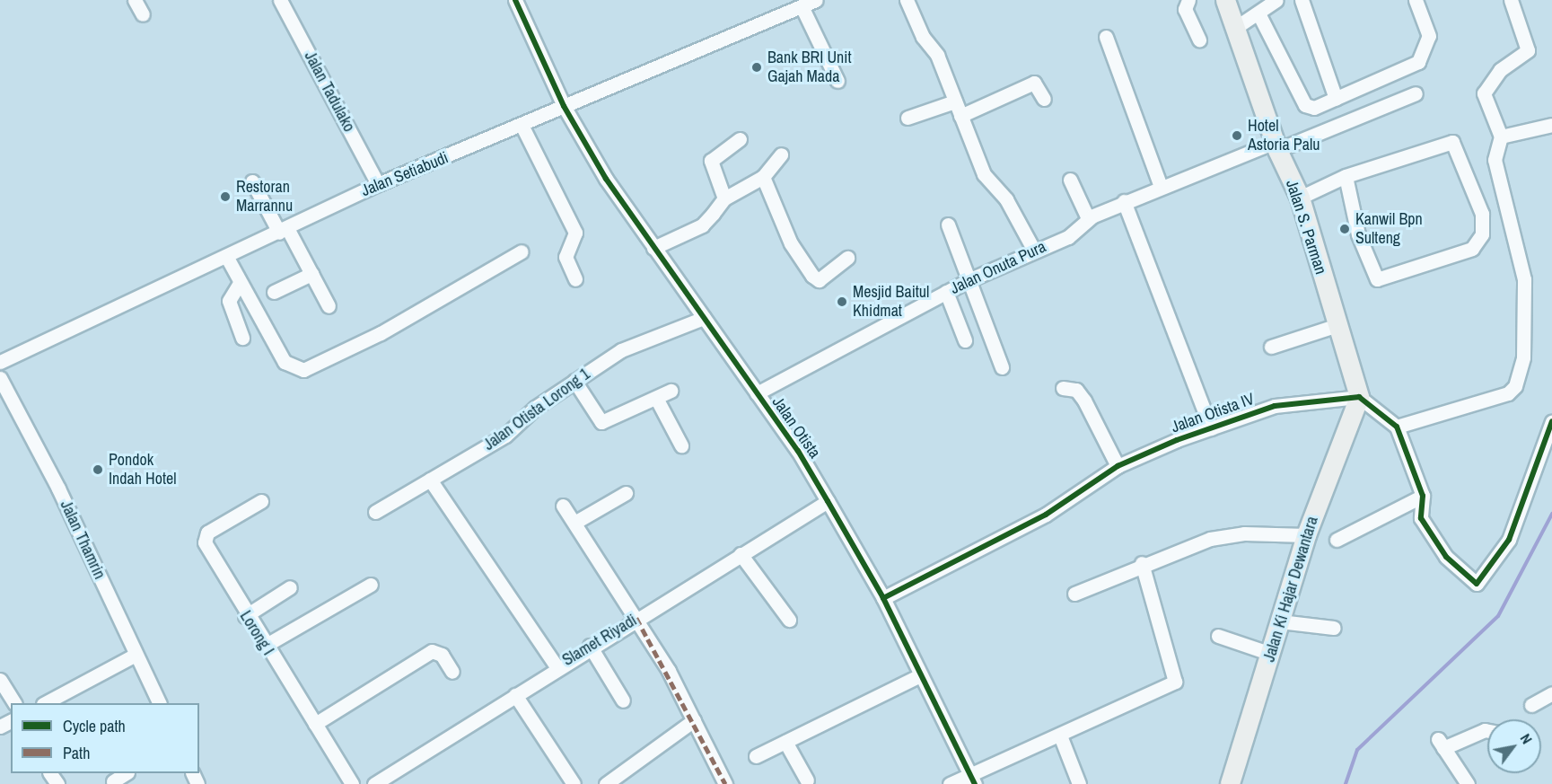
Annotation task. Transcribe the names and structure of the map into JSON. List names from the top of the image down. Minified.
{"streets":{"street":["Jalan Tadulako","Jalan Setiabudi","Jalan S. Parman","Jalan Onuta Pura","Jalan Otista Lorong 1","Jalan Otista IV","Jalan Otista","Jalan Thamrin","Jalan Ki Hajar Dewantara","Lorong I","Slamet Riyadi"]},"crossings":[["Jalan Tadulako","Jalan Setiabudi"],["Jalan Setiabudi","Jalan Otista"],["Jalan S. Parman","Jalan Onuta Pura"],["Jalan S. Parman","Jalan Otista IV"],["Jalan S. Parman","Jalan Ki Hajar Dewantara"],["Jalan Onuta Pura","Jalan Otista"],["Jalan Otista Lorong 1","Jalan Otista"],["Jalan Otista IV","Jalan Otista"],["Jalan Otista IV","Jalan Ki Hajar Dewantara"],["Jalan Otista","Slamet Riyadi"]],"places":["Bank BRI Unit Gajah Mada","Hotel Astoria Palu","Restoran Marrannu","Kanwil Bpn Sulteng","Mesjid Baitul Khidmat","Pondok Indah Hotel"],"legend":["Cycle path","Path"],"north":"top right"}
